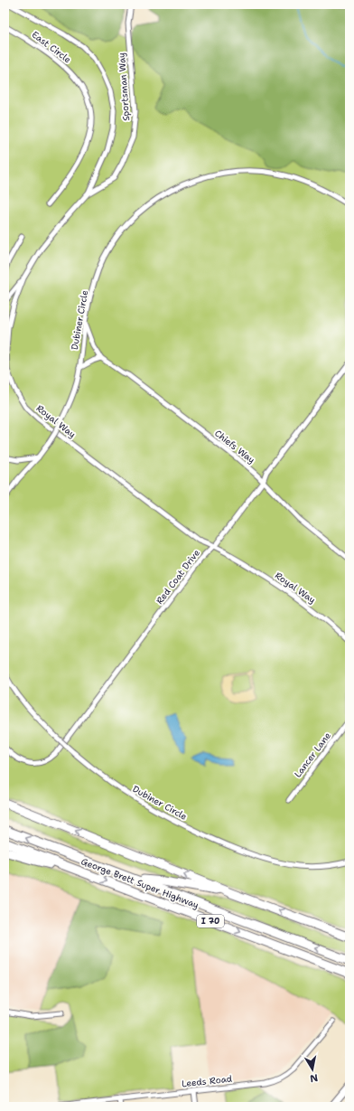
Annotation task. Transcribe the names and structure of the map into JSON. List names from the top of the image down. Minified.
{"streets":{"highway":["George Brett Super Highway","I 70"],"street":["East Circle","Sportsman Way","Dubiner Circle","Royal Way","Chiefs Way","Red Coat Drive","Lancer Lane","Leeds Road"]},"crossings":[["Sportsman Way","Royal Way"],["Dubiner Circle","Chiefs Way"],["Royal Way","Red Coat Drive"],["Chiefs Way","Red Coat Drive"]],"north":"bottom"}
